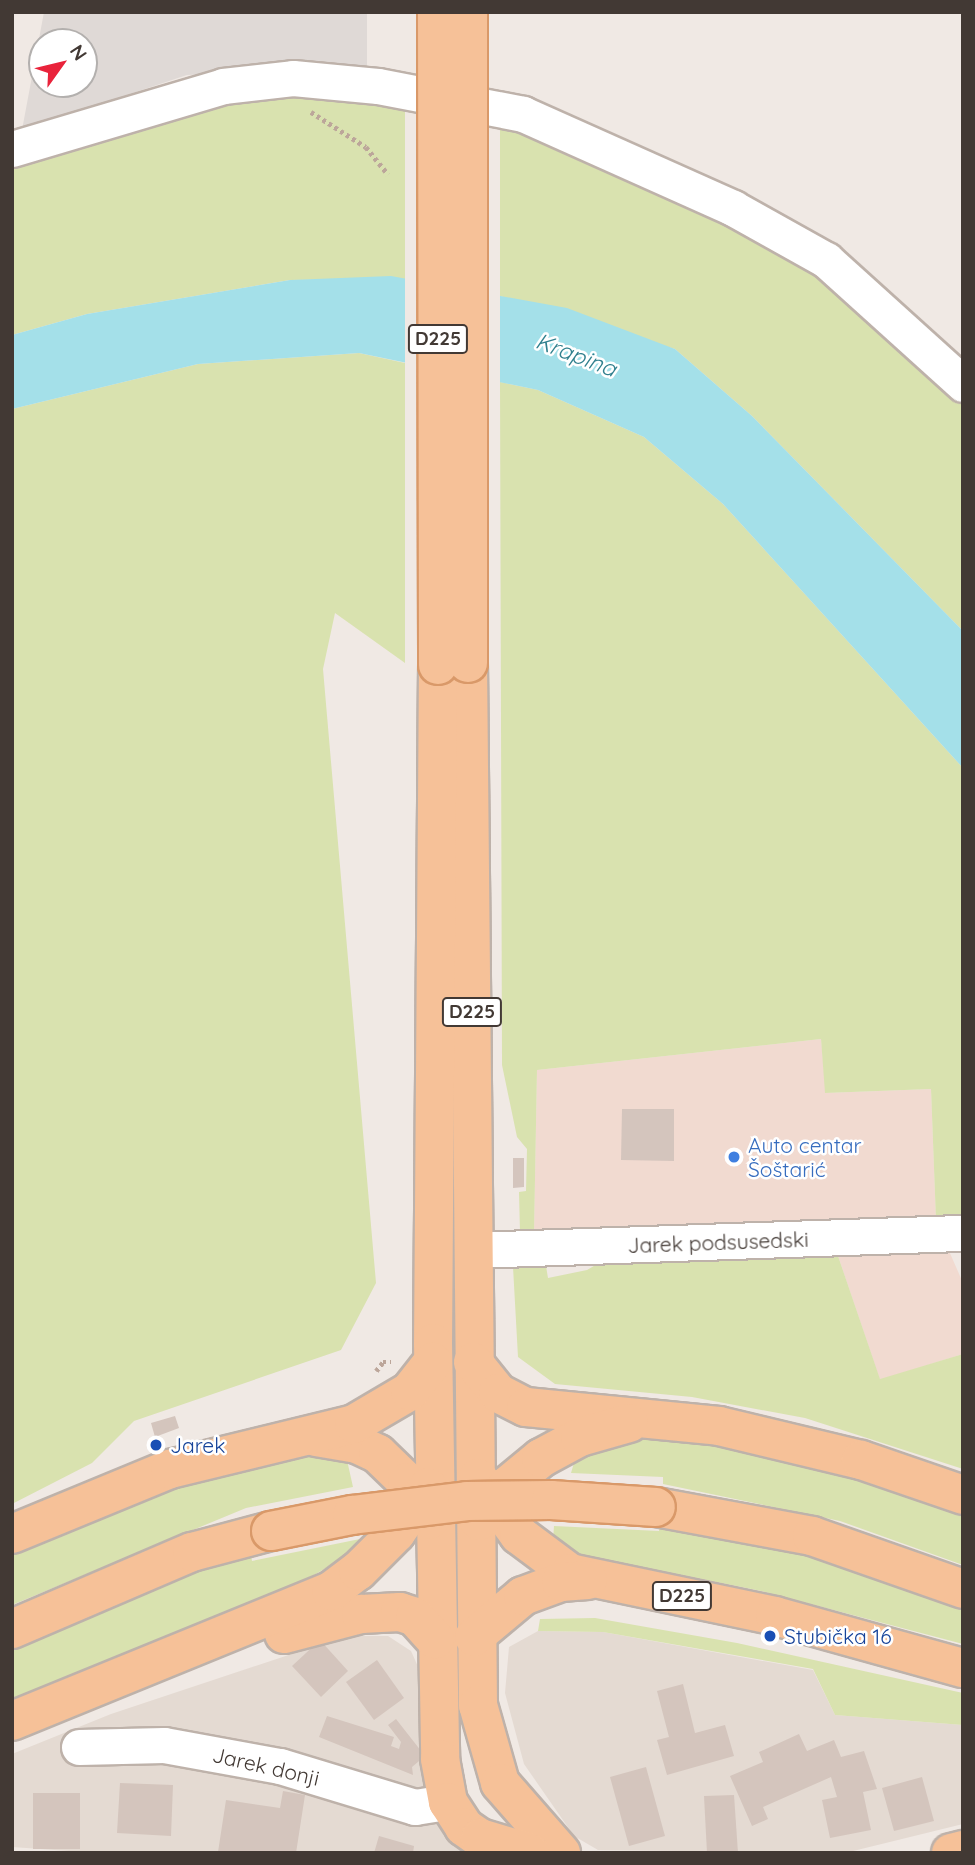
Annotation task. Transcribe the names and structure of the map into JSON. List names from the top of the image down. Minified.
{"streets":{"main road":["D225"],"street":["Jarek podsusedski","Jarek donji"]},"crossings":[["D225","Jarek podsusedski"]],"water":["Krapina"],"places":["Auto centar Šoštarić","Jarek","Stubička 16"],"north":"top right"}
